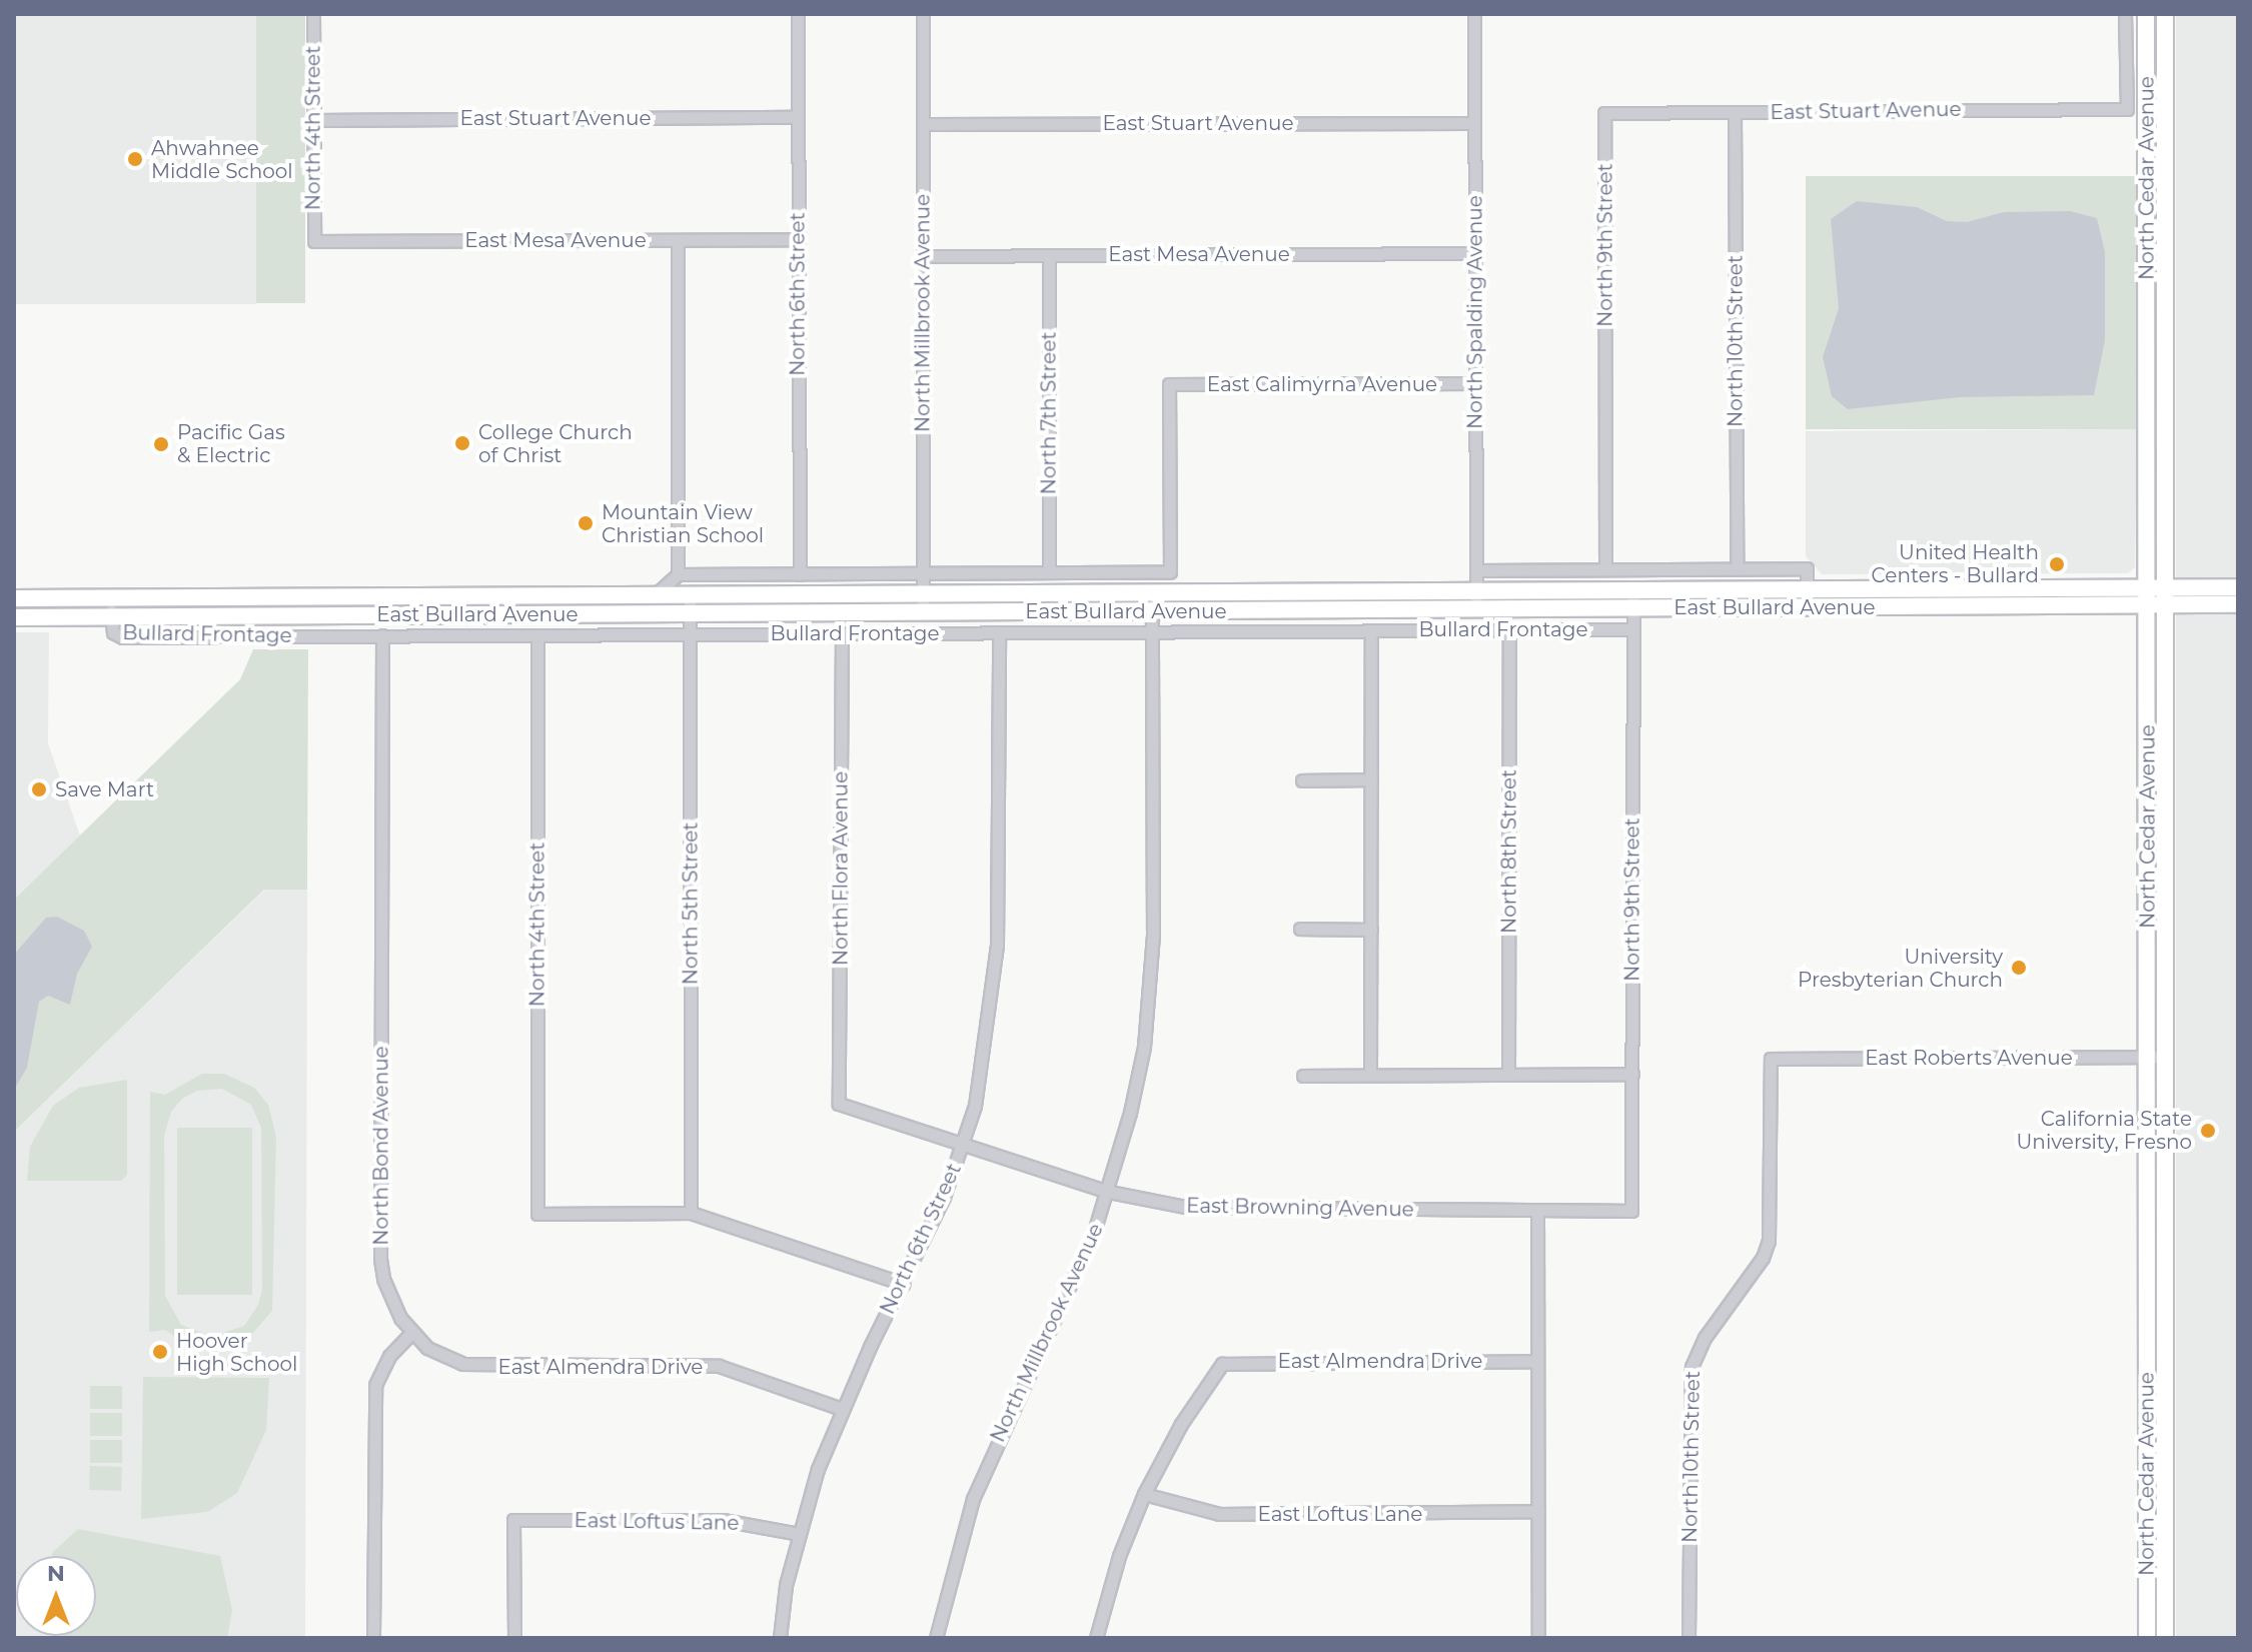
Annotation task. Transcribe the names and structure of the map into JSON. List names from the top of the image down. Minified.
{"streets":{"main road":["North Cedar Avenue","East Bullard Avenue"],"street":["East Stuart Avenue","North 4th Street","East Mesa Avenue","North 9th Street","North 6th Street","North Spalding Avenue","North Millbrook Avenue","North 10th Street","East Calimyrna Avenue","North 7th Street","Bullard Frontage","North 8th Street","North Flora Avenue","North 5th Street","East Roberts Avenue","North Bond Avenue","East Browning Avenue","East Almendra Drive","East Loftus Lane"]},"crossings":[["East Stuart Avenue","North 4th Street"],["East Stuart Avenue","North Cedar Avenue"],["East Stuart Avenue","North 9th Street"],["East Stuart Avenue","North 6th Street"],["East Stuart Avenue","North Spalding Avenue"],["East Stuart Avenue","North Millbrook Avenue"],["East Stuart Avenue","North 10th Street"],["North 4th Street","East Mesa Avenue"],["North 4th Street","Bullard Frontage"],["North 4th Street","North 5th Street"],["North Cedar Avenue","East Bullard Avenue"],["North Cedar Avenue","East Roberts Avenue"],["East Mesa Avenue","North 6th Street"],["East Mesa Avenue","North Spalding Avenue"],["East Mesa Avenue","North Millbrook Avenue"],["East Mesa Avenue","North 7th Street"],["North 9th Street","East Bullard Avenue"],["North 9th Street","Bullard Frontage"],["North 9th Street","East Browning Avenue"],["North 6th Street","Bullard Frontage"],["North 6th Street","East Browning Avenue"],["North 6th Street","East Almendra Drive"],["North 6th Street","East Loftus Lane"],["North Spalding Avenue","East Calimyrna Avenue"],["North Spalding Avenue","East Bullard Avenue"],["North Millbrook Avenue","East Bullard Avenue"],["North Millbrook Avenue","Bullard Frontage"],["North Millbrook Avenue","East Browning Avenue"],["North 10th Street","East Roberts Avenue"],["East Calimyrna Avenue","North 7th Street"],["East Bullard Avenue","Bullard Frontage"],["East Bullard Avenue","North 5th Street"],["Bullard Frontage","North 8th Street"],["Bullard Frontage","North Flora Avenue"],["Bullard Frontage","North 5th Street"],["Bullard Frontage","North Bond Avenue"],["North Flora Avenue","East Browning Avenue"],["North Bond Avenue","East Almendra Drive"],["East Almendra Drive","East Loftus Lane"]],"places":["Ahwahnee Middle School","College Church of Christ","Pacific Gas & Electric","Mountain View Christian School","United Health Centers - Bullard","Save Mart","University Presbyterian Church","California State University, Fresno","Hoover High School"],"north":"top"}
